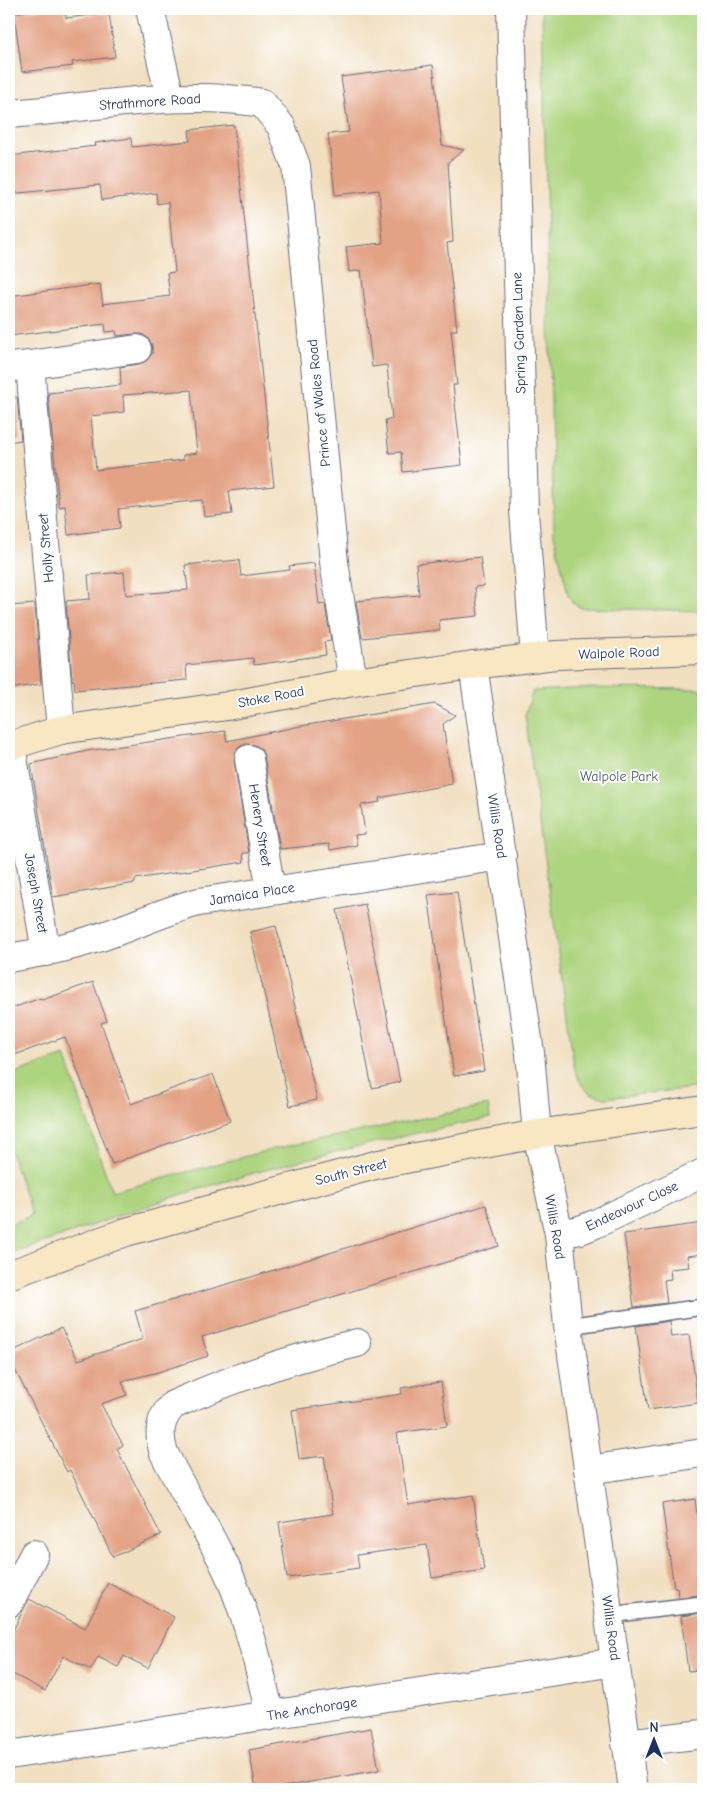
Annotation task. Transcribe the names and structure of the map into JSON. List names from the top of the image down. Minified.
{"streets":{"street":["Strathmore Road","Spring Garden Lane","Prince of Wales Road","Holly Street","Walpole Road","Stoke Road","Henery Street","Willis Road","Joseph Street","Jamaica Place","South Street","Endeavour Close","The Anchorage"]},"crossings":[["Strathmore Road","Prince of Wales Road"],["Spring Garden Lane","Walpole Road"],["Spring Garden Lane","Stoke Road"],["Prince of Wales Road","Stoke Road"],["Holly Street","Stoke Road"],["Walpole Road","Stoke Road"],["Stoke Road","Willis Road"],["Stoke Road","Joseph Street"],["Henery Street","Jamaica Place"],["Willis Road","Jamaica Place"],["Willis Road","South Street"],["Willis Road","Endeavour Close"],["Willis Road","The Anchorage"],["Joseph Street","Jamaica Place"]],"parks":["Walpole Park"],"north":"top"}
